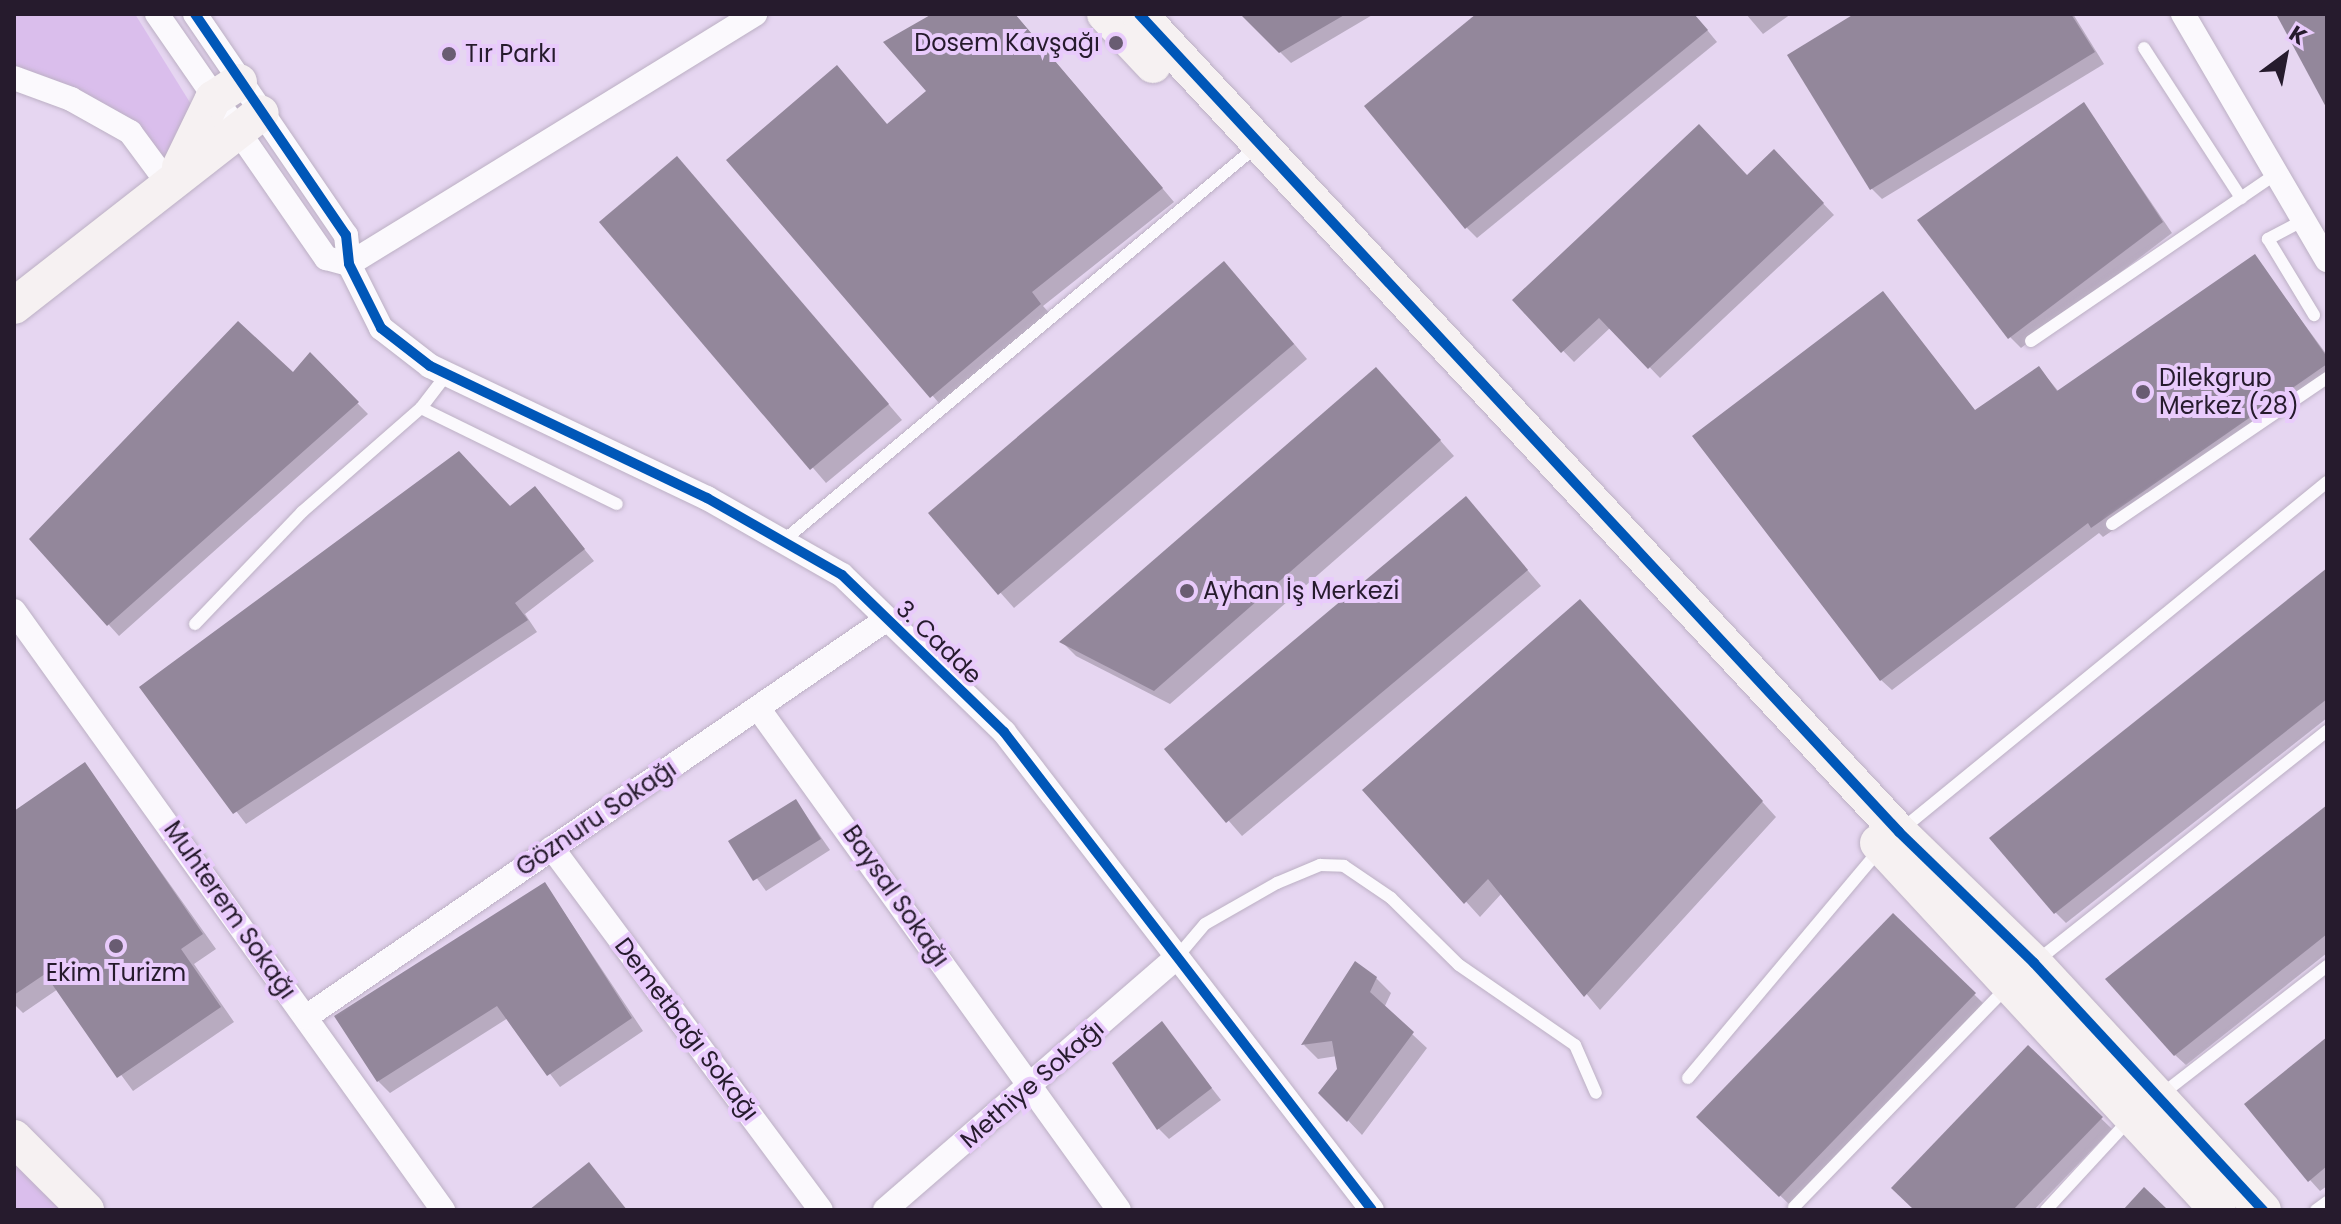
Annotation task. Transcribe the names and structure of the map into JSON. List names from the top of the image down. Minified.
{"streets":{"street":["3. Cadde","Göznuru Sokağı","Baysal Sokağı","Muhterem Sokağı","Demetbağı Sokağı","Methiye Sokağı"]},"crossings":[["3. Cadde","Göznuru Sokağı"],["3. Cadde","Methiye Sokağı"],["Göznuru Sokağı","Baysal Sokağı"],["Göznuru Sokağı","Muhterem Sokağı"],["Göznuru Sokağı","Demetbağı Sokağı"],["Baysal Sokağı","Methiye Sokağı"]],"places":["Dosem Kavşağı","Tır Parkı","Dilekgrup Merkez (28)","Ayhan İş Merkezi","Ekim Turizm"],"north":"top right"}
